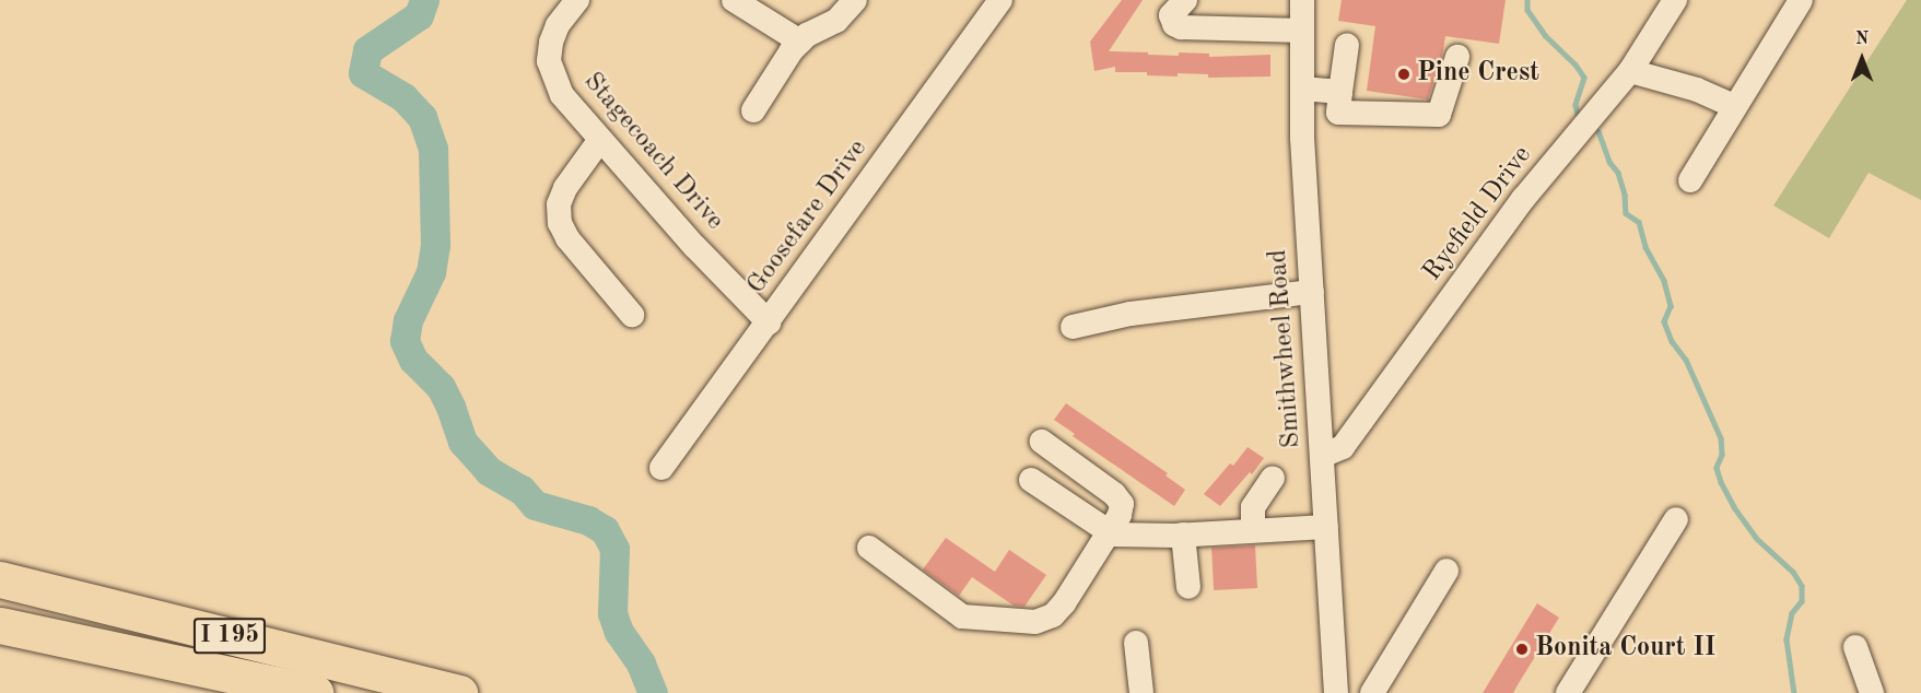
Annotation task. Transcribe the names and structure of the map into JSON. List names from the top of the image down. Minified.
{"streets":{"highway":["I 195"],"street":["Stagecoach Drive","Ryefield Drive","Goosefare Drive","Smithwheel Road"]},"crossings":[["Stagecoach Drive","Goosefare Drive"],["Ryefield Drive","Smithwheel Road"]],"places":["Pine Crest","Bonita Court II"],"north":"top"}
